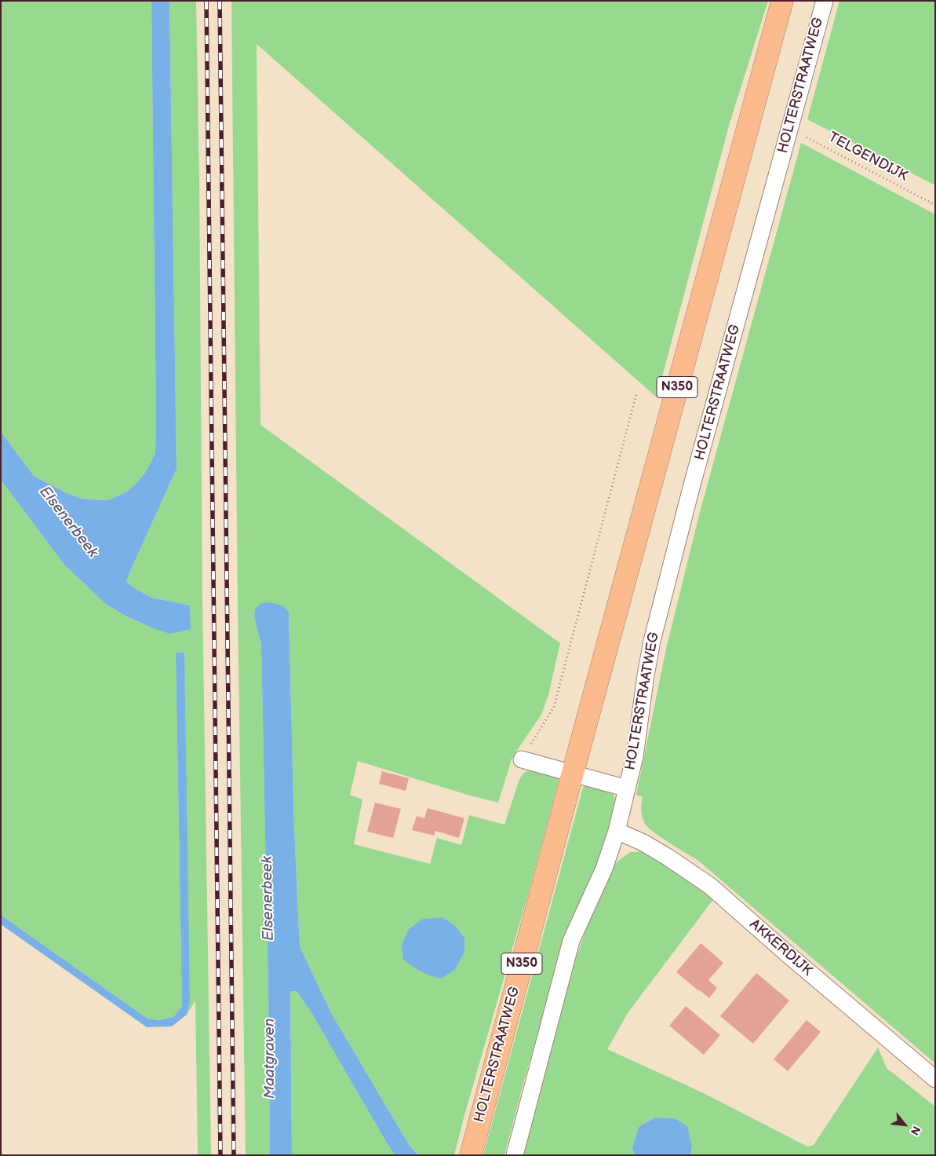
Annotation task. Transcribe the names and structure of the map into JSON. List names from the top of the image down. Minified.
{"streets":{"main road":["HOLTERSTRAATWEG","N350"],"street":["AKKERDIJK"],"path":["TELGENDIJK"]},"crossings":[["HOLTERSTRAATWEG","TELGENDIJK"],["HOLTERSTRAATWEG","AKKERDIJK"]],"water":["Elsenerbeek","Maatgraven"],"north":"bottom right"}
